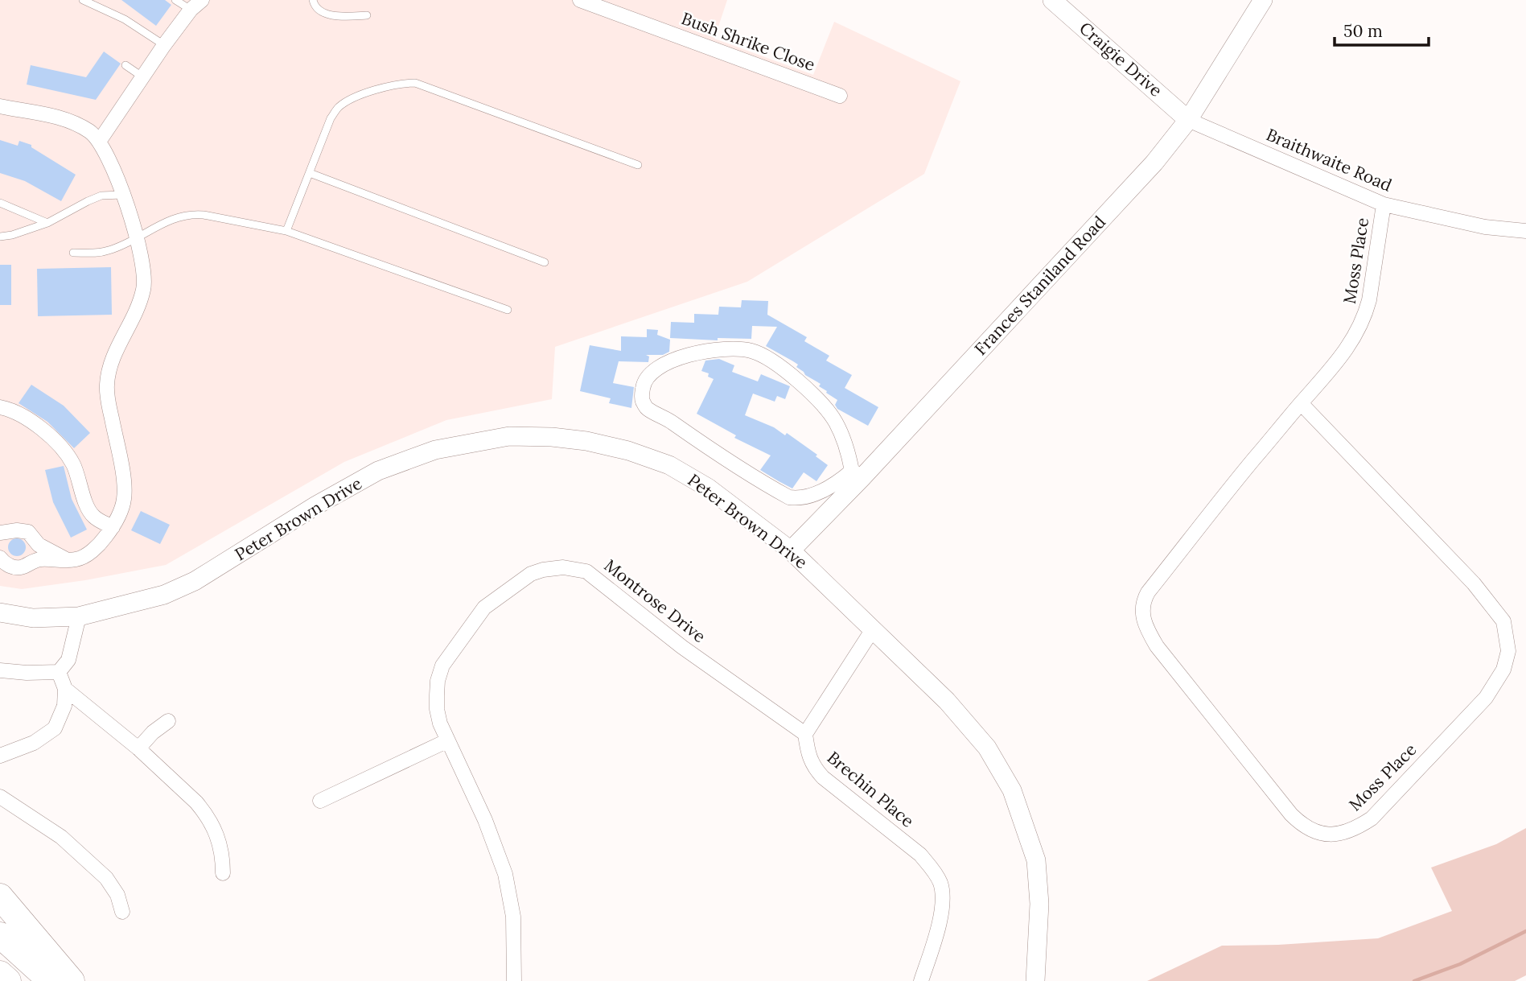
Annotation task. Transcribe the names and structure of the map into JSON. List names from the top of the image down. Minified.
{"streets":{"street":["Bush Shrike Close","Craigie Drive","Braithwaite Road","Moss Place","Frances Staniland Road","Peter Brown Drive","Montrose Drive","Brechin Place"]},"crossings":[["Craigie Drive","Braithwaite Road"],["Craigie Drive","Frances Staniland Road"],["Braithwaite Road","Moss Place"],["Braithwaite Road","Frances Staniland Road"],["Frances Staniland Road","Peter Brown Drive"],["Montrose Drive","Brechin Place"]],"scale_bar":"50 m"}
